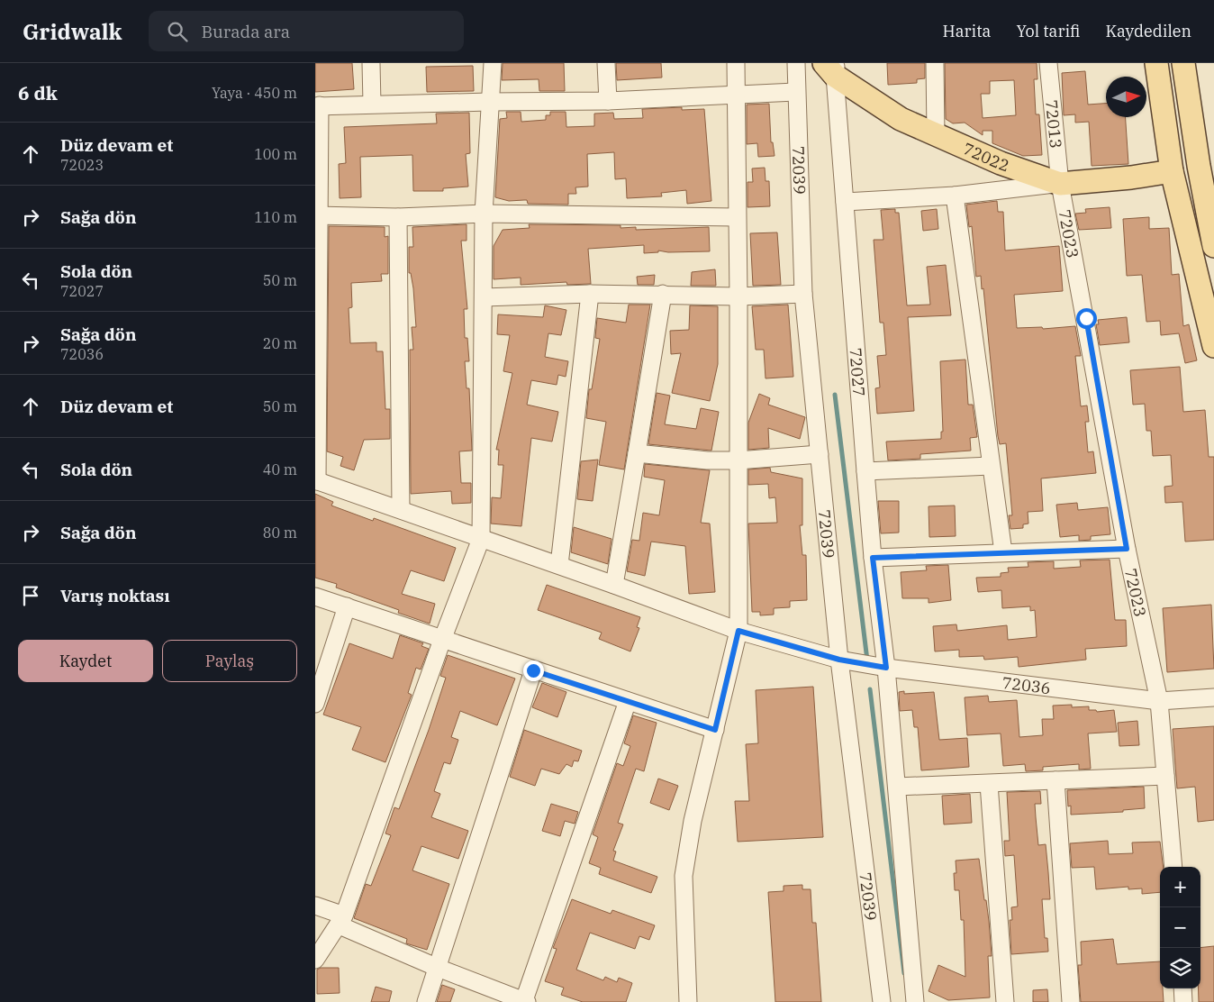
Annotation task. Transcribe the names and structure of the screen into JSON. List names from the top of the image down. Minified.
{"streets":{"main road":["72022"],"street":["72013","72039","72023","72027","72036"]},"crossings":[["72013","72022"],["72013","72023"],["72022","72023"],["72022","72027"],["72039","72036"],["72023","72036"],["72027","72036"]],"north":"right","page":{"header":"Gridwalk","search":"Burada ara","nav":["Harita","Yol tarifi","Kaydedilen"],"heading":["6 dk","Yaya · 450 m"],"list":[["Düz devam et","72023","100 m"],["Sağa dön","110 m"],["Sola dön","72027","50 m"],["Sağa dön","72036","20 m"],["Düz devam et","50 m"],["Sola dön","40 m"],["Sağa dön","80 m"],"Varış noktası"],"buttons":["Kaydet","Paylaş"],"map_buttons":["+","−"]}}
